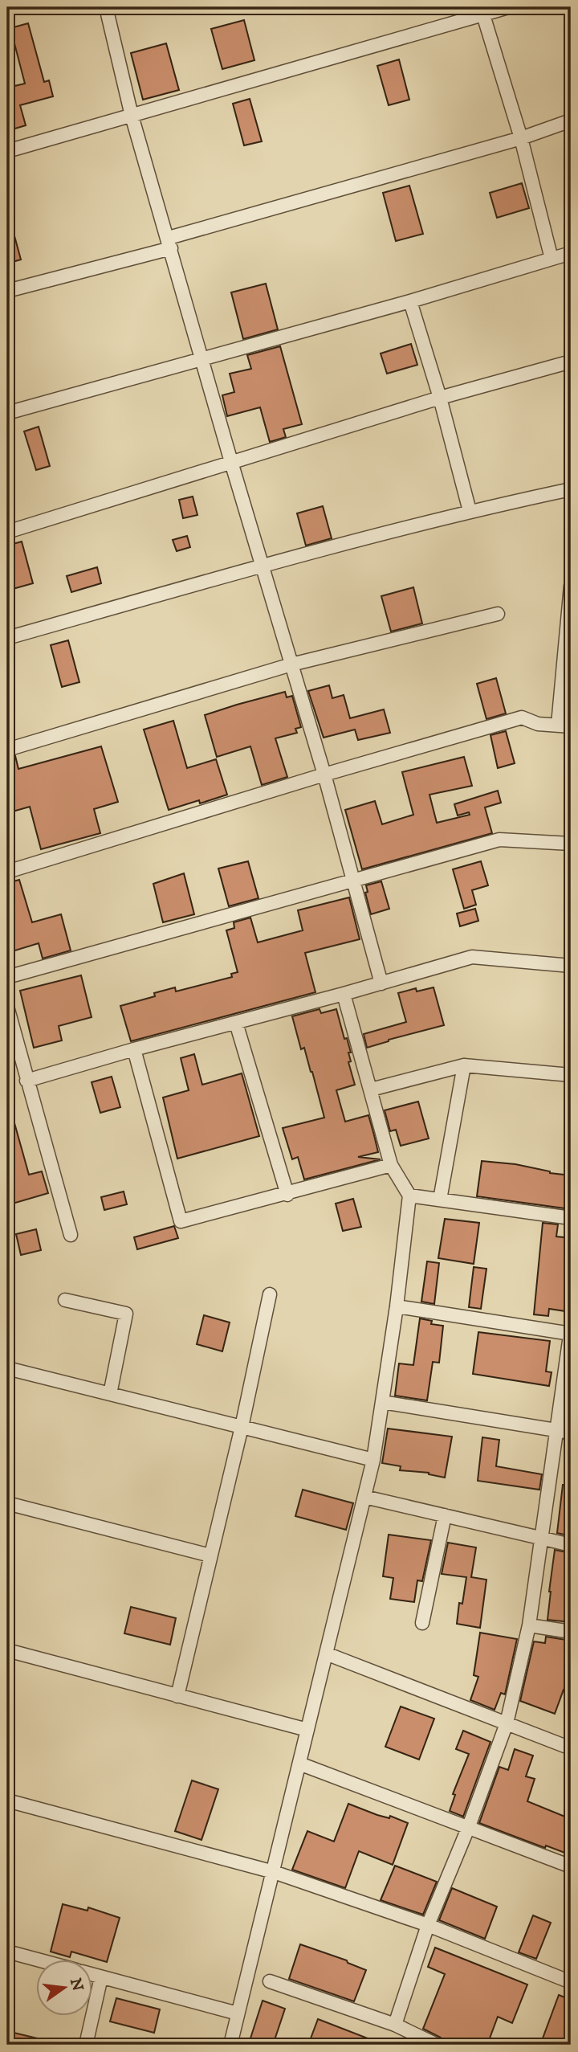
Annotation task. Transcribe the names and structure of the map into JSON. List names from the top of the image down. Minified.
{"north":"right"}
